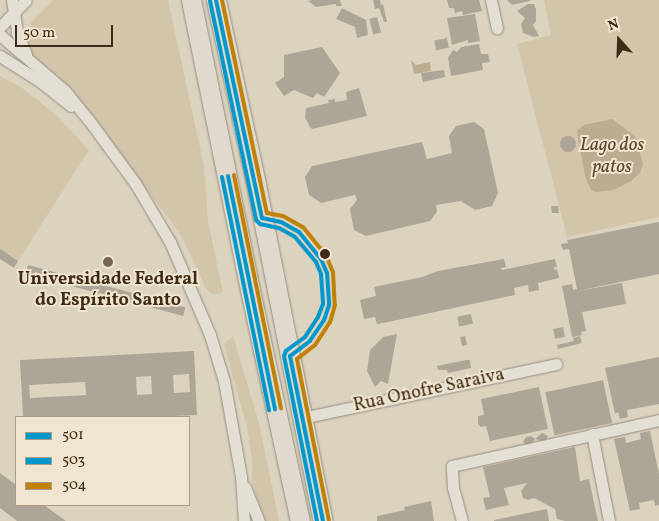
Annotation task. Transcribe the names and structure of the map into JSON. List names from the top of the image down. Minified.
{"streets":{"street":["Rua Onofre Saraiva"]},"water":["Lago dos patos"],"places":["Universidade Federal do Espírito Santo"],"lines":["transit line 501","transit line 504","transit line 503"],"legend":["501","503","504"],"scale_bar":"50 m","north":"top"}
